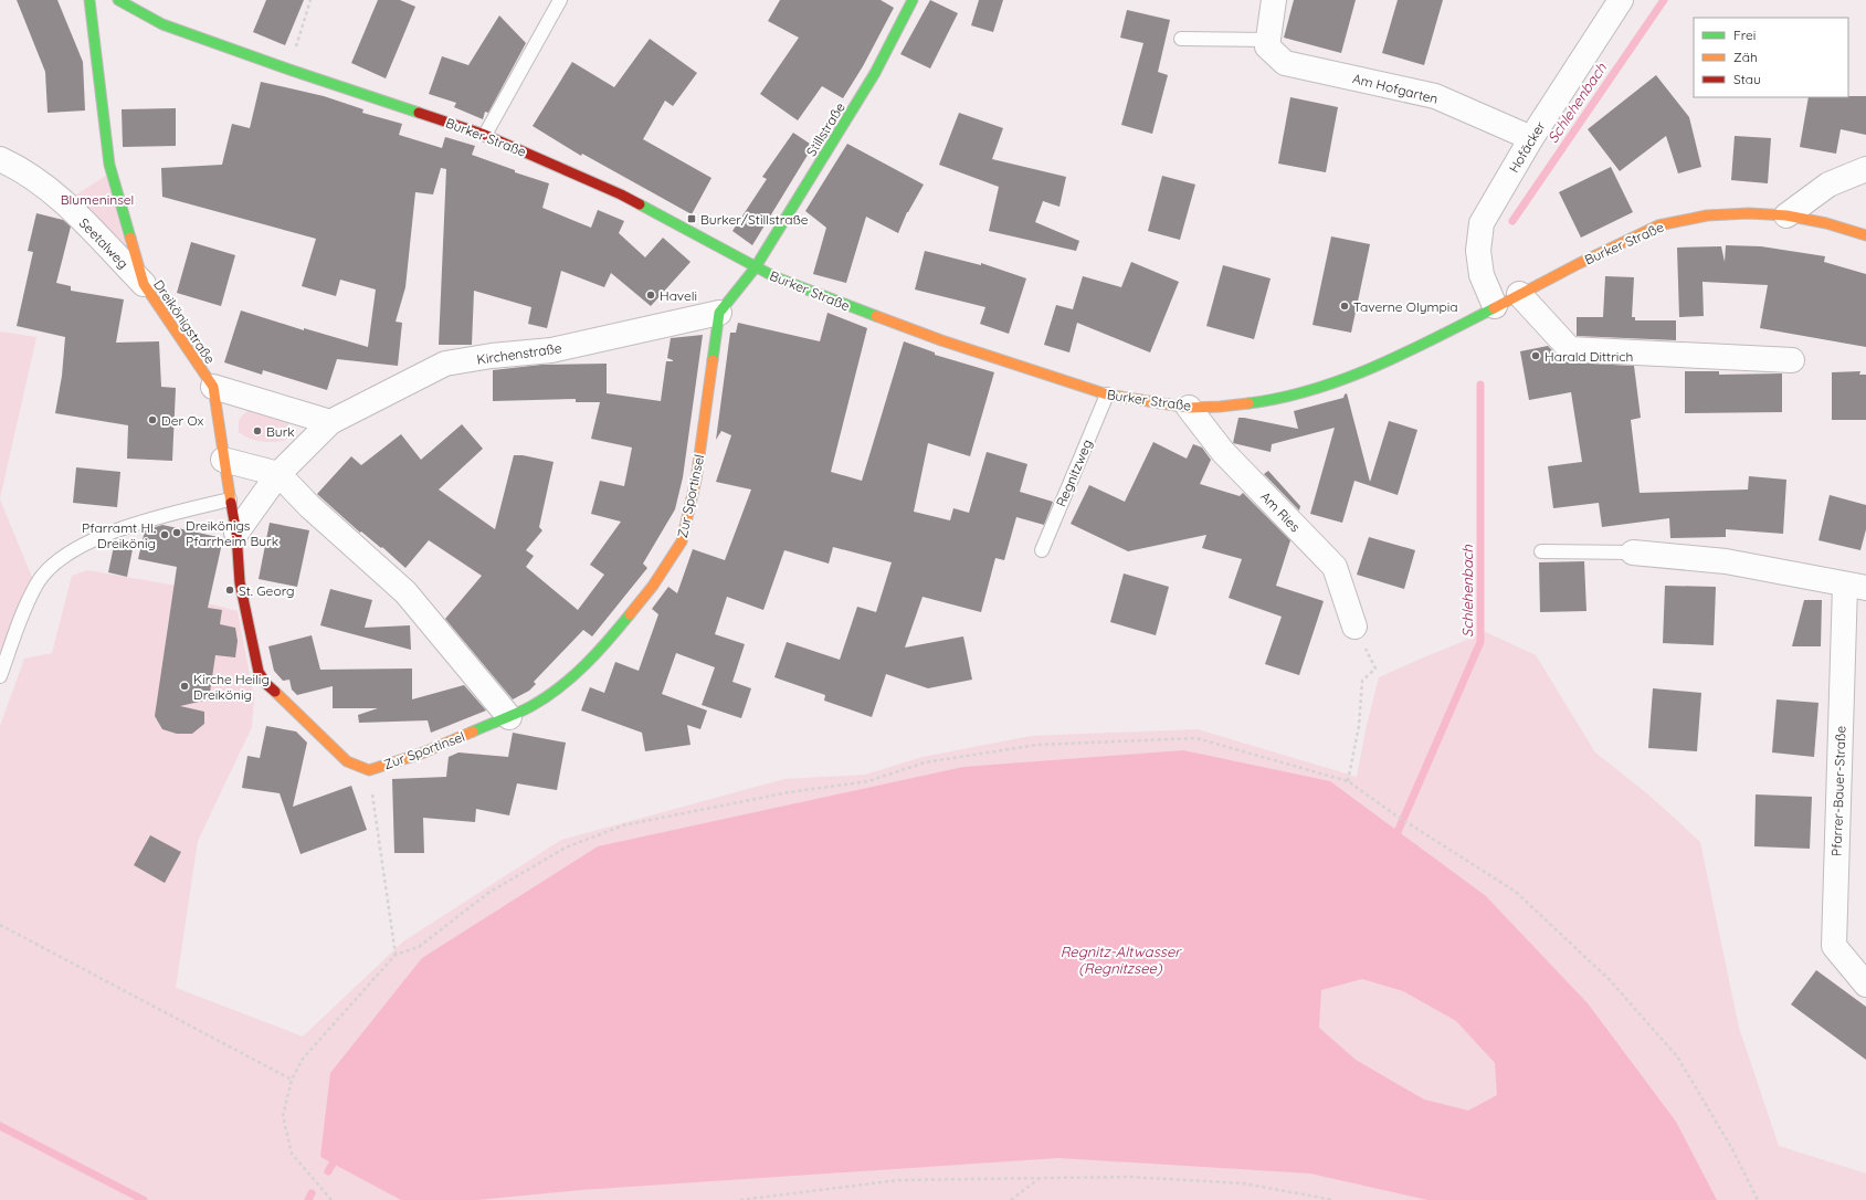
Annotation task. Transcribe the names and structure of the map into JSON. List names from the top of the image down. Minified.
{"streets":{"main road":["Stillstraße","Burker Straße","Dreikönigstraße","Zur Sportinsel"],"street":["Am Hofgarten","Hofäcker","Seetalweg","Kirchenstraße","Am Ries","Pfarrer-Bauer-Straße"],"lane":["Regnitzweg"]},"crossings":[["Am Hofgarten","Hofäcker"],["Stillstraße","Burker Straße"],["Burker Straße","Hofäcker"],["Burker Straße","Regnitzweg"],["Burker Straße","Am Ries"],["Seetalweg","Dreikönigstraße"],["Dreikönigstraße","Zur Sportinsel"],["Kirchenstraße","Zur Sportinsel"]],"water":["Schlehenbach","Regnitz-Altwasser (Regnitzsee)"],"parks":["Blumeninsel"],"places":{"transit":["Burker/Stillstraße"],"other":["Haveli","Taverne Olympia","Harald Dittrich","Der Ox","Burk","Dreikönigs Pfarrheim Burk","Pfarramt Hl. Dreikönig","St. Georg","Kirche Heilig Dreikönig"]},"legend":["Frei","Zäh","Stau"]}
